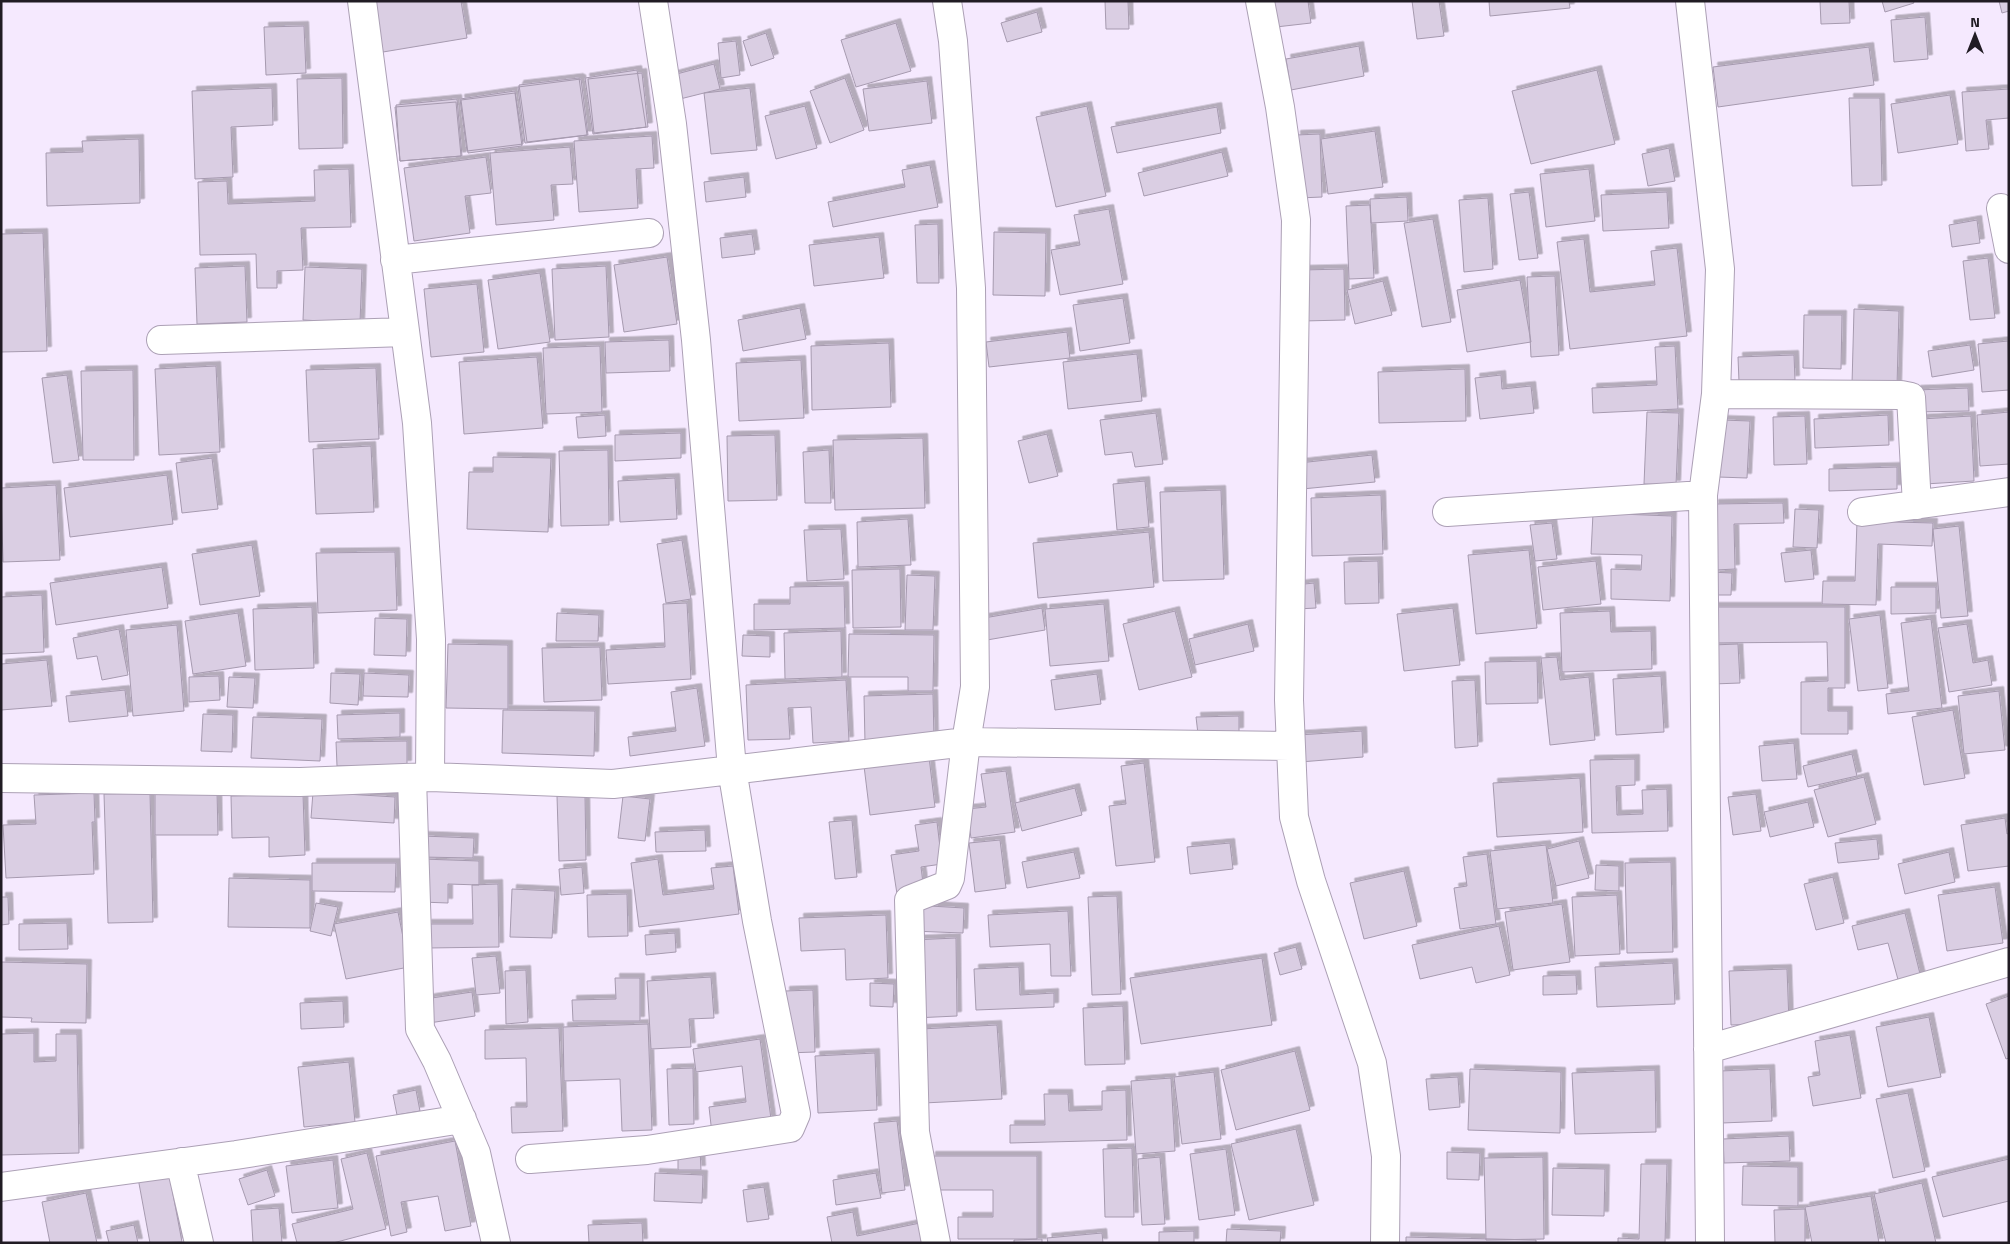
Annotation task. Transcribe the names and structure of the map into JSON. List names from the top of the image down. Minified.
{"north":"top"}
